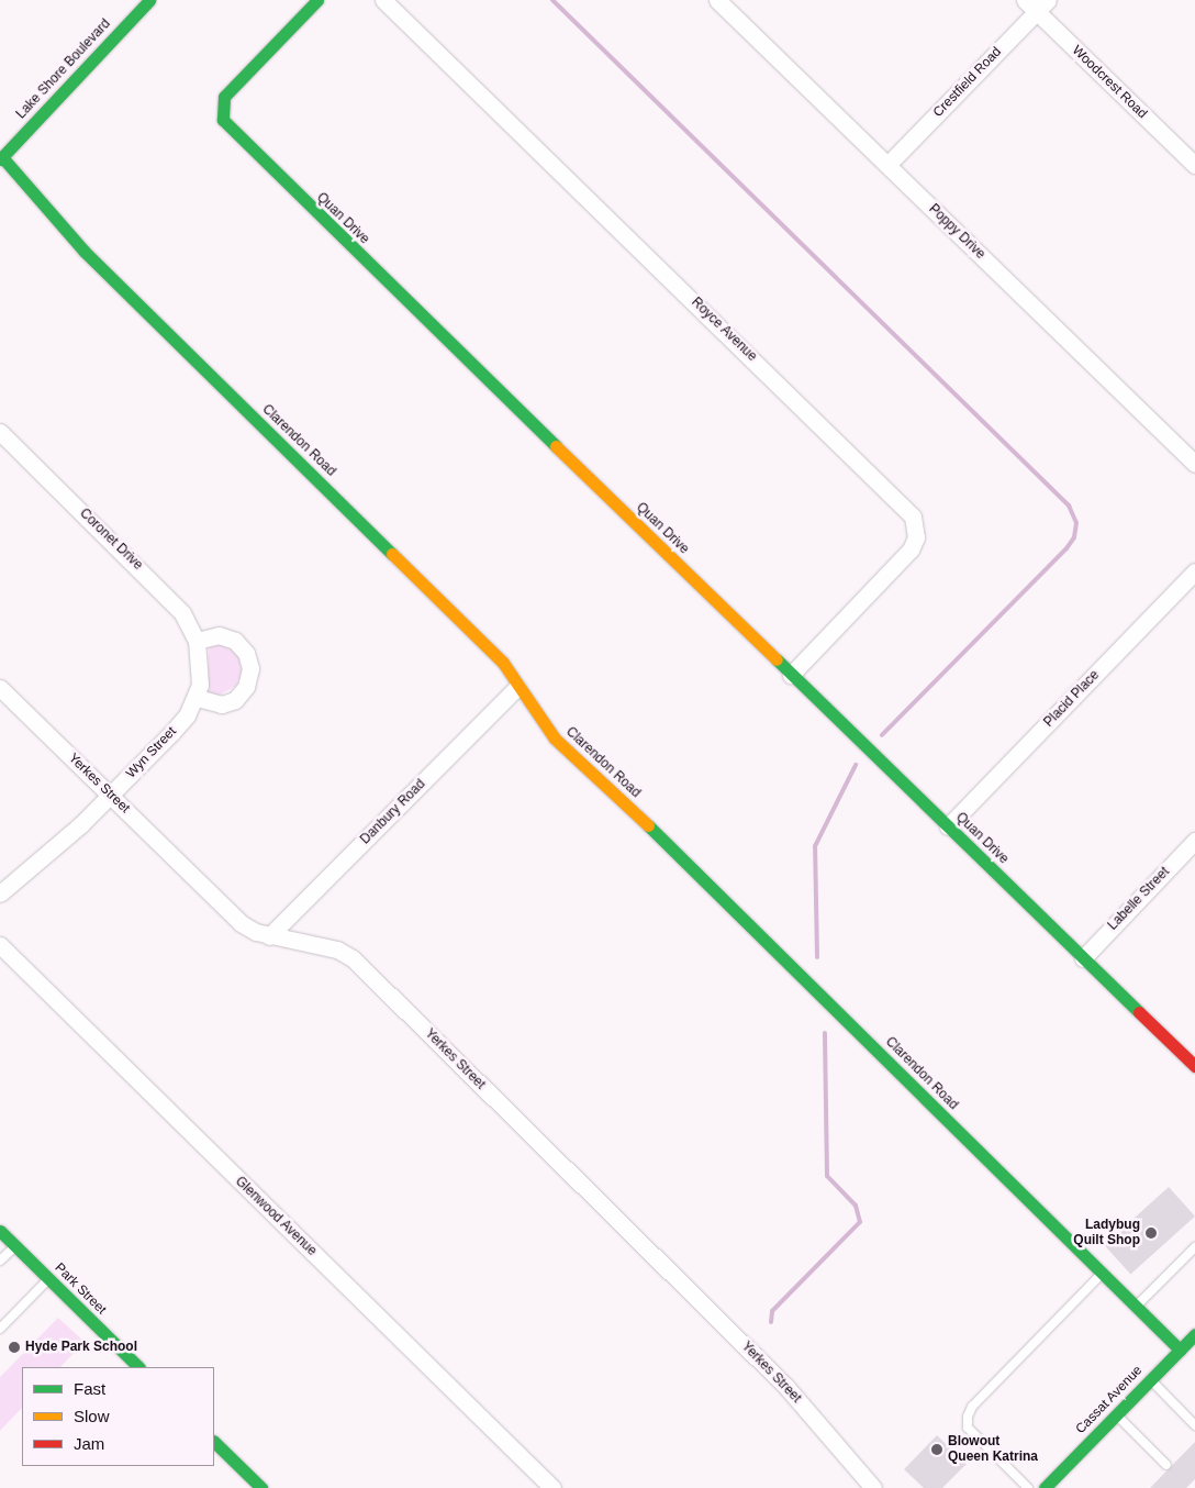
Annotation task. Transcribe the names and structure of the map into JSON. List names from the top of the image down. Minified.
{"streets":{"street":["Lake Shore Boulevard","Crestfield Road","Woodcrest Road","Quan Drive","Poppy Drive","Royce Avenue","Clarendon Road","Coronet Drive","Placid Place","Wyn Street","Yerkes Street","Danbury Road","Labelle Street","Glenwood Avenue","Park Street","Cassat Avenue"]},"crossings":[["Lake Shore Boulevard","Clarendon Road"],["Crestfield Road","Woodcrest Road"],["Crestfield Road","Poppy Drive"],["Quan Drive","Royce Avenue"],["Quan Drive","Placid Place"],["Quan Drive","Labelle Street"],["Clarendon Road","Danbury Road"],["Clarendon Road","Cassat Avenue"],["Coronet Drive","Wyn Street"],["Wyn Street","Yerkes Street"],["Yerkes Street","Danbury Road"]],"places":["Ladybug Quilt Shop","Hyde Park School","Blowout Queen Katrina"],"legend":["Fast","Slow","Jam"]}
